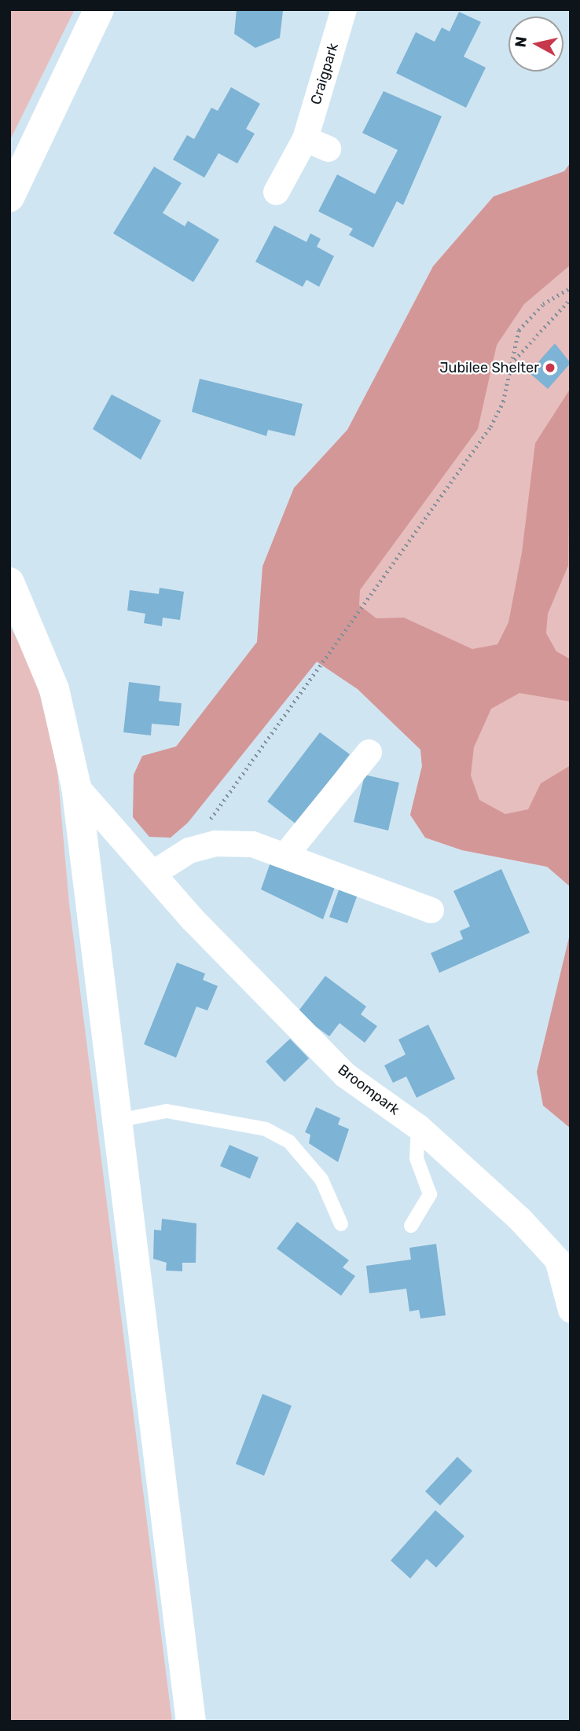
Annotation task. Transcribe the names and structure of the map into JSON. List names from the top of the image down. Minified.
{"streets":{"street":["Craigpark","Broompark"]},"places":["Jubilee Shelter"],"north":"left"}
